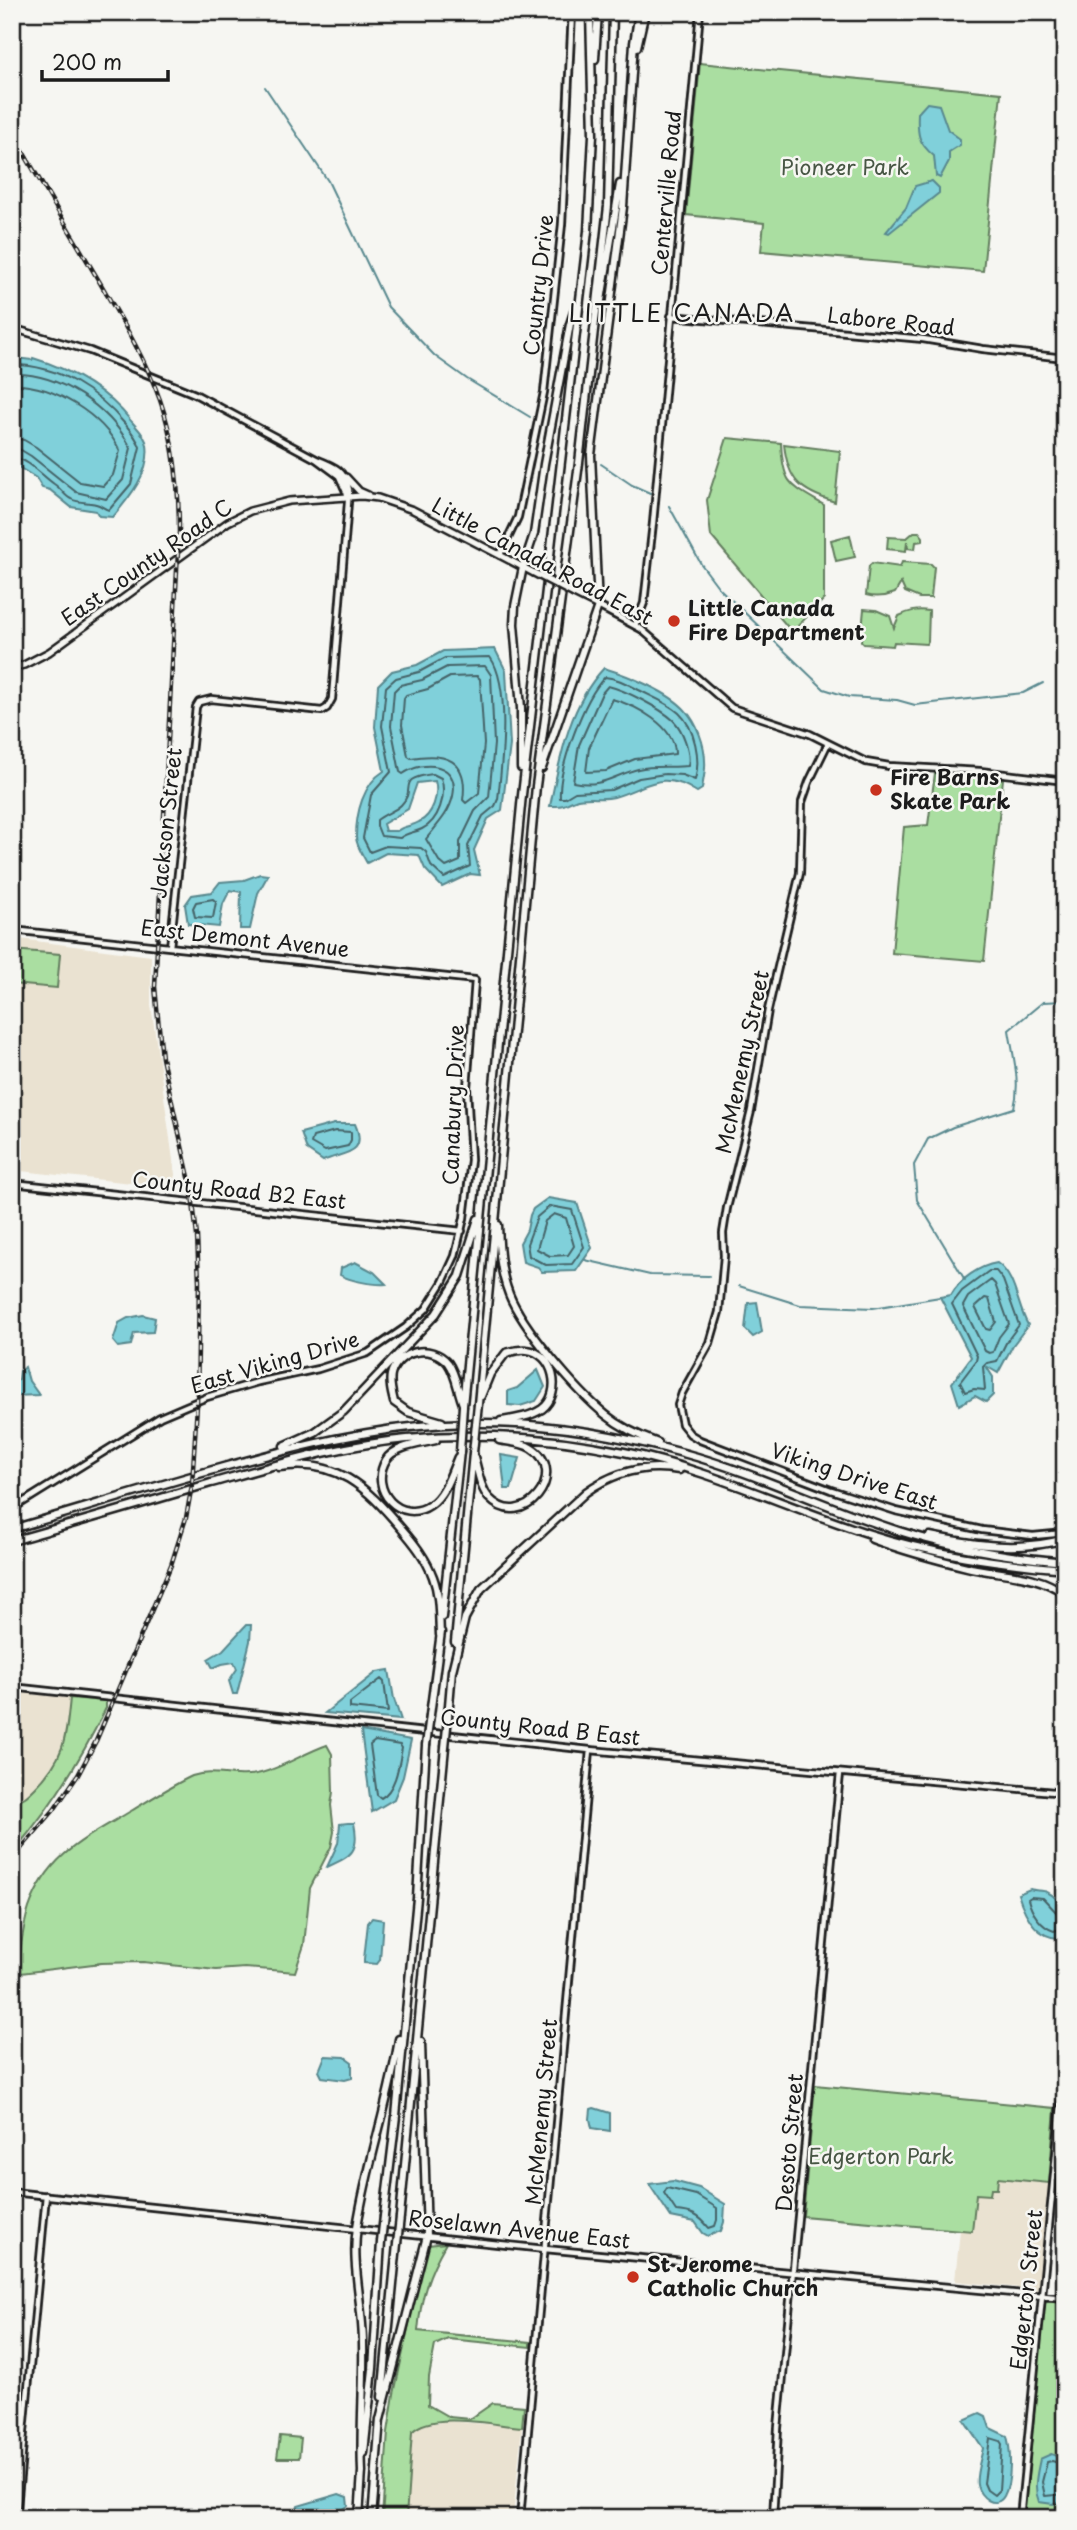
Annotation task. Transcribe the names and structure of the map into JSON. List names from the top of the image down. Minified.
{"streets":{"main road":["Little Canada Road East","East County Road C"],"street":["Centerville Road","Country Drive","Labore Road","Jackson Street","East Demont Avenue","McMenemy Street","Canabury Drive","County Road B2 East","East Viking Drive","Viking Drive East","County Road B East","Desoto Street","Roselawn Avenue East","Edgerton Street"]},"crossings":[["Centerville Road","Labore Road"],["Centerville Road","Little Canada Road East"],["Country Drive","Little Canada Road East"],["Little Canada Road East","East County Road C"],["Little Canada Road East","Jackson Street"],["Little Canada Road East","McMenemy Street"],["East County Road C","Jackson Street"],["Jackson Street","East Demont Avenue"],["East Demont Avenue","Canabury Drive"],["McMenemy Street","Viking Drive East"],["McMenemy Street","County Road B East"],["McMenemy Street","Roselawn Avenue East"],["Canabury Drive","County Road B2 East"],["Canabury Drive","East Viking Drive"],["County Road B2 East","East Viking Drive"],["County Road B East","Desoto Street"],["Desoto Street","Roselawn Avenue East"],["Roselawn Avenue East","Edgerton Street"]],"districts":["LITTLE CANADA"],"parks":["Pioneer Park","Edgerton Park"],"places":["Little Canada Fire Department","Fire Barns Skate Park","St Jerome Catholic Church"],"scale_bar":"200 m"}
